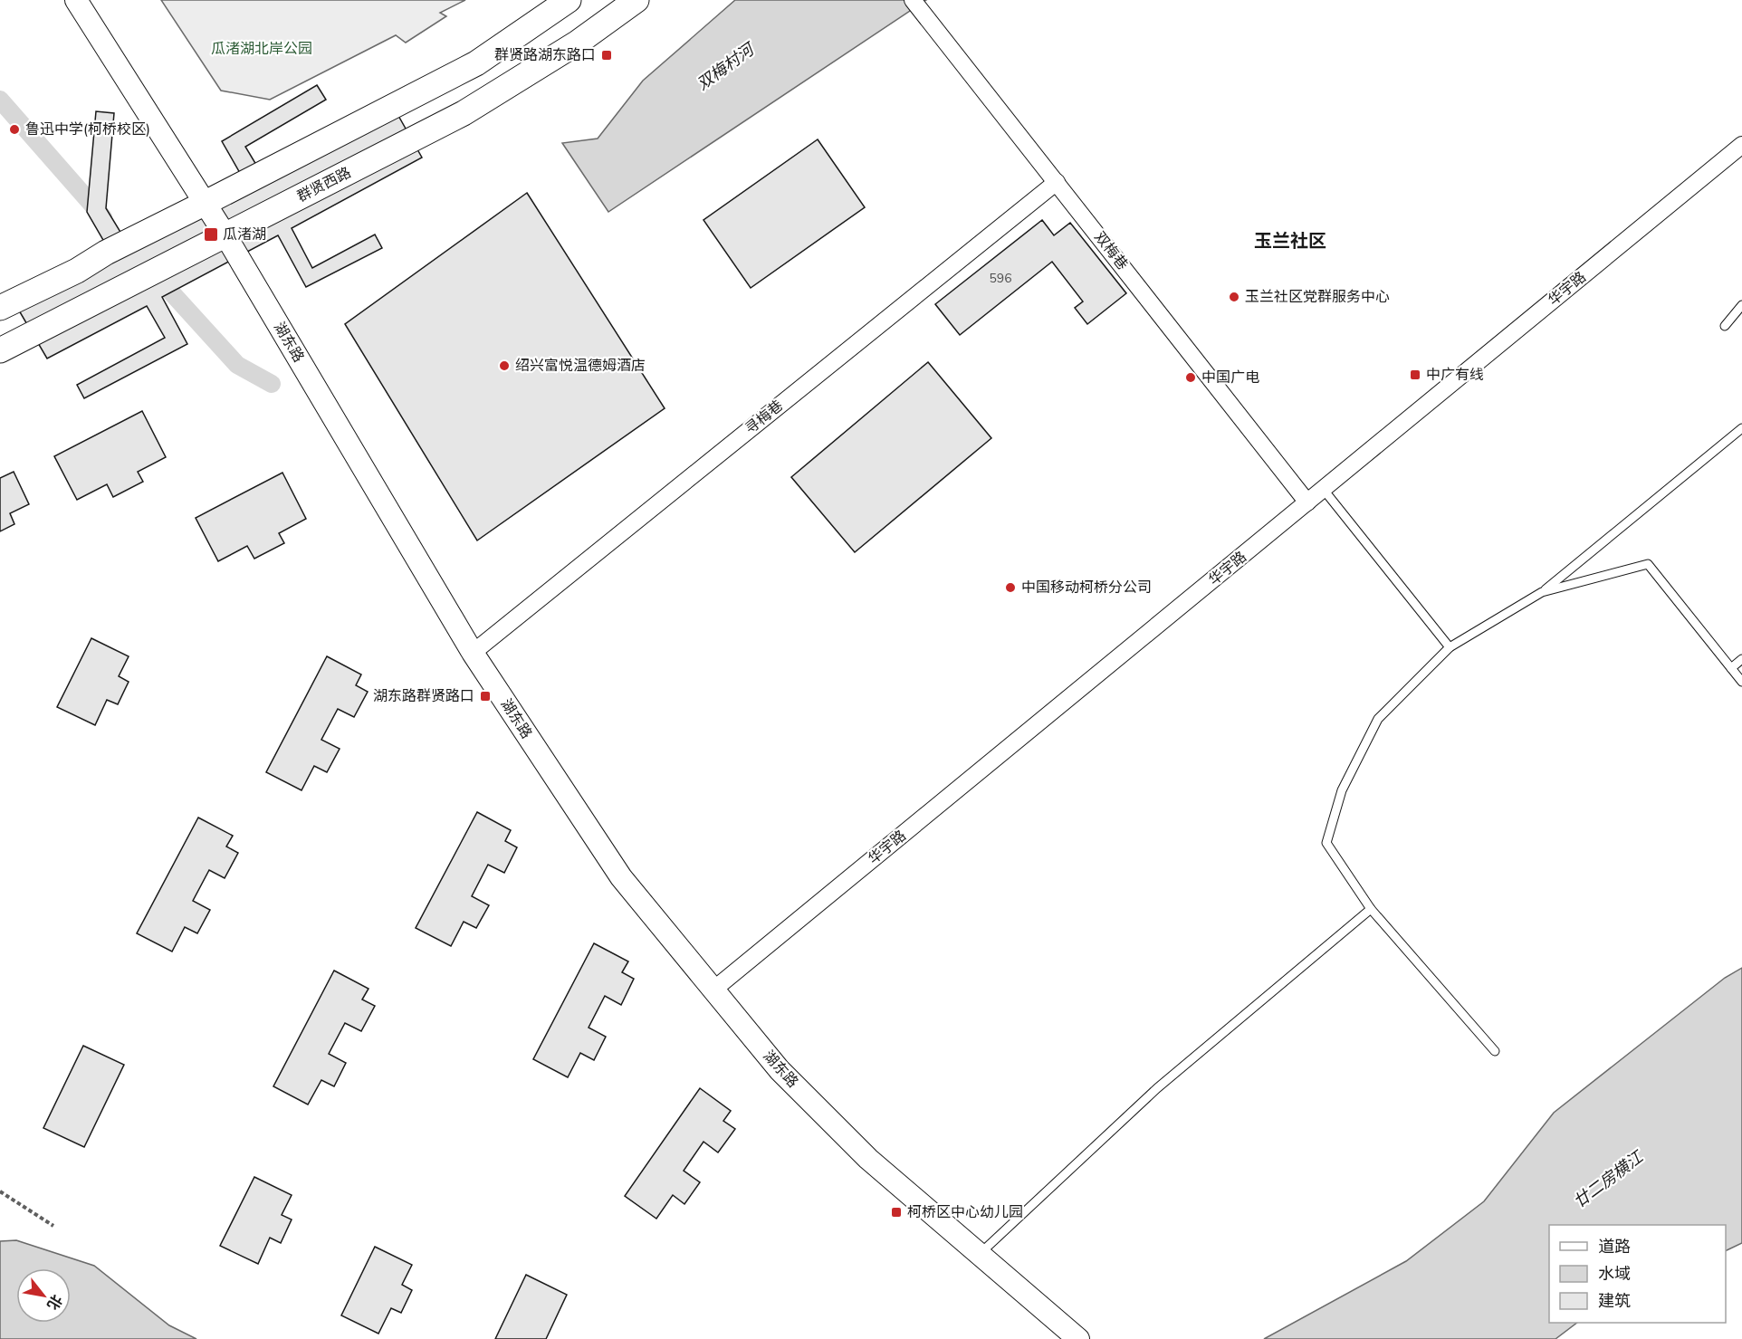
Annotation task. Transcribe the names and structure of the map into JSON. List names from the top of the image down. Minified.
{"streets":{"main road":["群贤西路"],"street":["双梅巷","华宇路","湖东路","寻梅巷"]},"crossings":[["群贤西路","湖东路"],["双梅巷","华宇路"],["双梅巷","寻梅巷"],["华宇路","湖东路"],["湖东路","寻梅巷"]],"districts":["玉兰社区"],"water":["双梅村河","廿二房横江"],"parks":["瓜渚湖北岸公园"],"places":{"transit":["群贤路湖东路口","瓜渚湖","中广有线","湖东路群贤路口","柯桥区中心幼儿园"],"other":["鲁迅中学(柯桥校区)","玉兰社区党群服务中心","绍兴富悦温德姆酒店","中国广电","中国移动柯桥分公司"]},"house_numbers":["596"],"legend":["道路","水域","建筑"],"north":"bottom right"}
